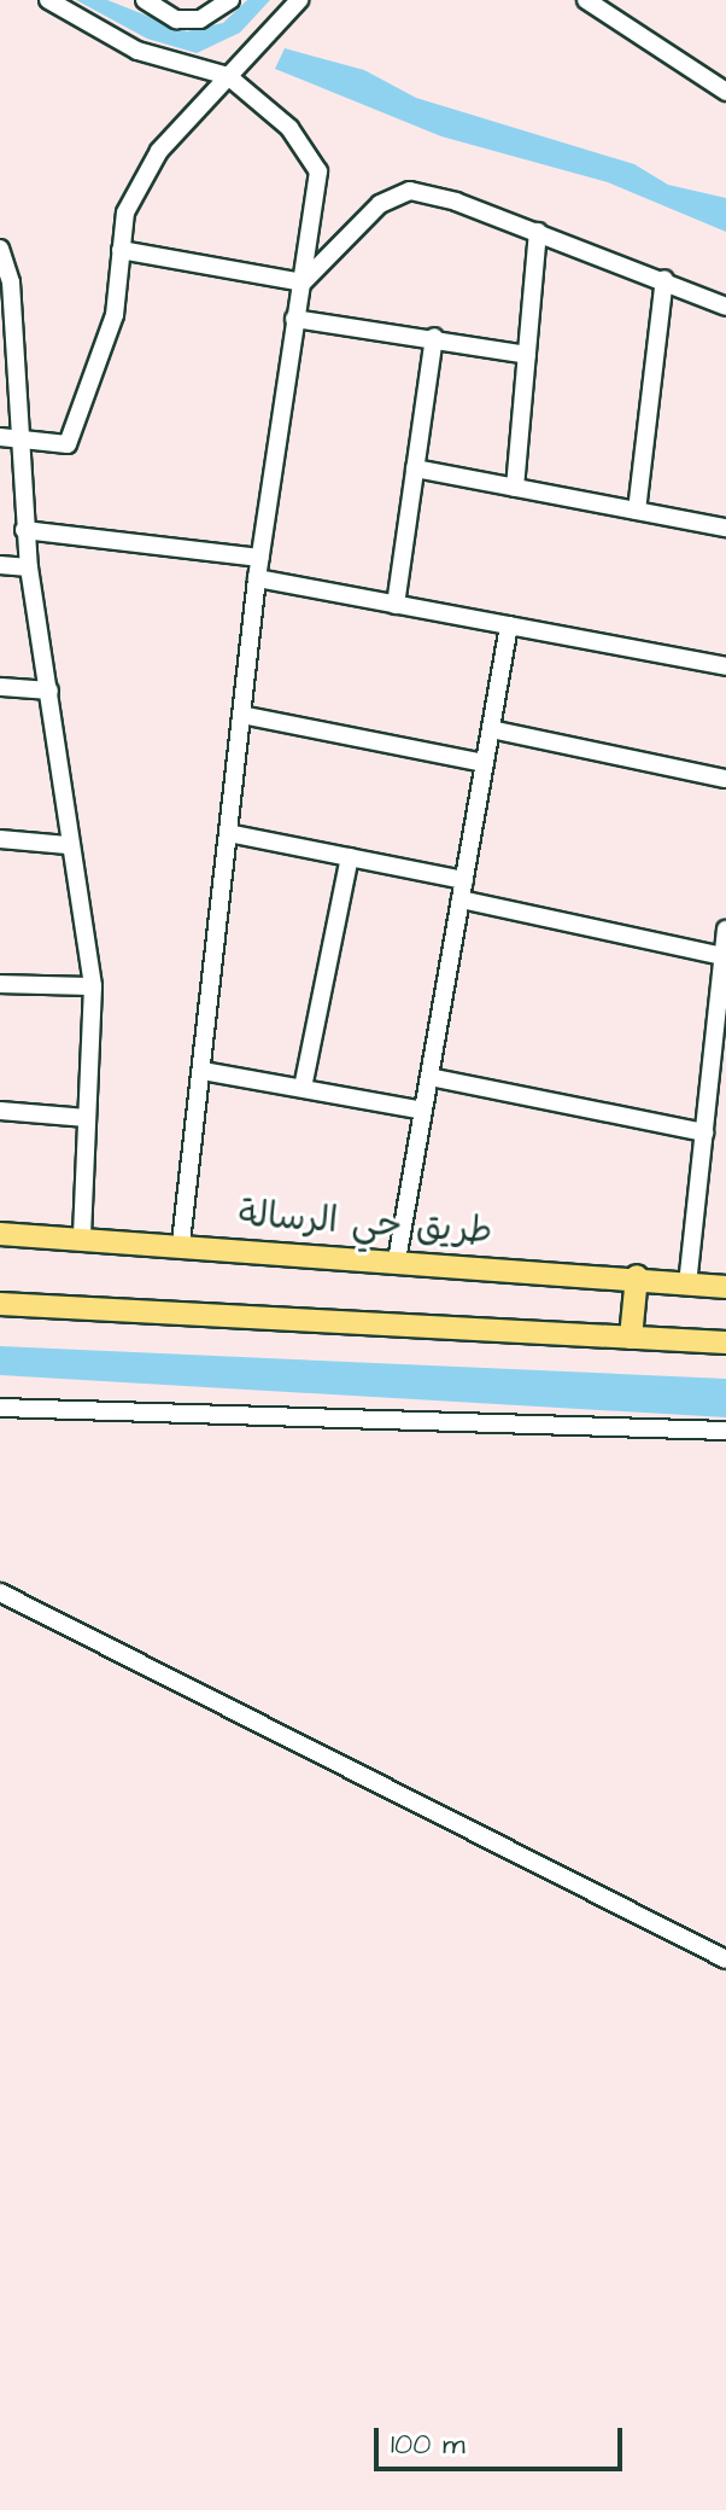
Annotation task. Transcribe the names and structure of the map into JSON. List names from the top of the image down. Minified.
{"streets":{"main road":["طريق حي الرسالة"]},"scale_bar":"100 m"}
